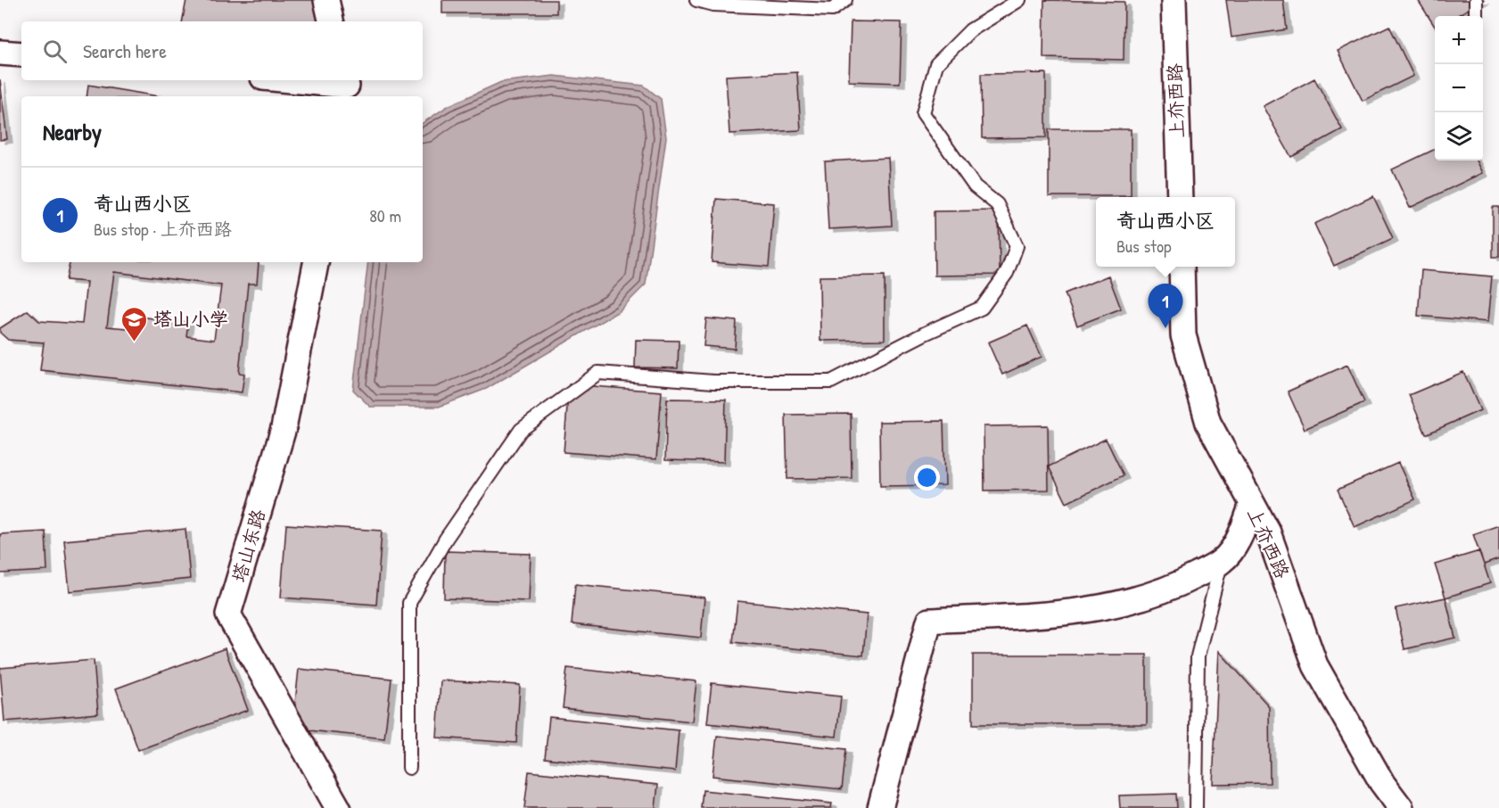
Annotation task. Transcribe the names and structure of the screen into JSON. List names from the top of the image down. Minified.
{"streets":{"street":["上夼西路","塔山东路"]},"places":{"school or university":["塔山小学"]},"page":{"map_buttons":["+","−"],"search":"Search here","heading":"Nearby","list":[{"mark":"1","name":"奇山西小区","note":"Bus stop · 上夼西路","value":"80 m"}],"popup":["奇山西小区","Bus stop"],"pins":"1"}}
